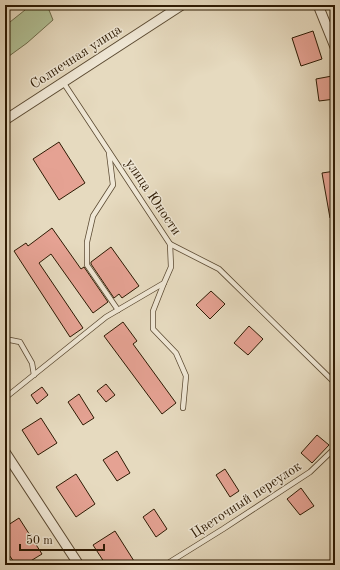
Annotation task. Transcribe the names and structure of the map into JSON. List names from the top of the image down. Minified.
{"streets":{"street":["Солнечная улица"],"lane":["улица Юности","Цветочный переулок"]},"crossings":[["Солнечная улица","улица Юности"]],"scale_bar":"50 m"}
